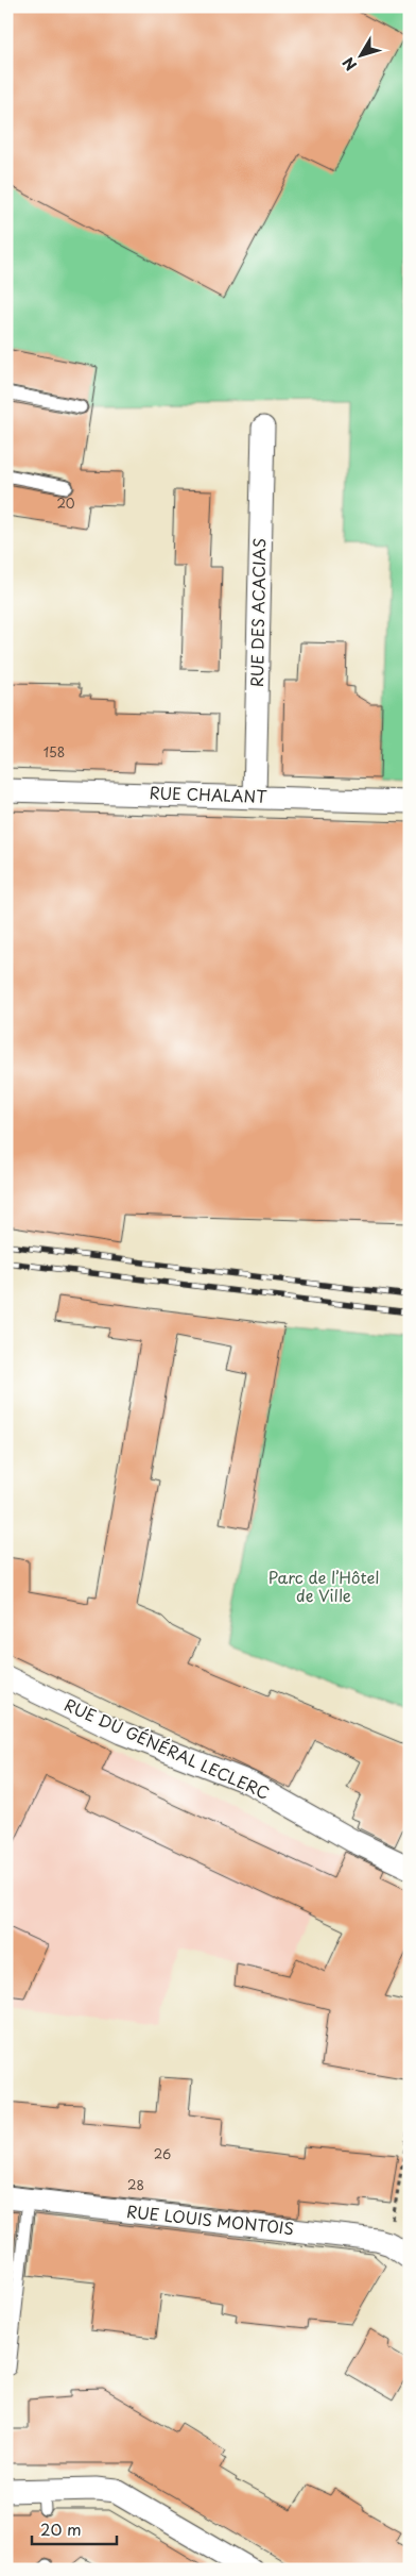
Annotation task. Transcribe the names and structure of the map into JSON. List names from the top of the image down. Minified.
{"streets":{"street":["RUE DES ACACIAS","RUE CHALANT","RUE DU GÉNÉRAL LECLERC","RUE LOUIS MONTOIS"]},"crossings":[["RUE DES ACACIAS","RUE CHALANT"]],"parks":["Parc de l’Hôtel de Ville"],"house_numbers":["20","158","26","28"],"scale_bar":"20 m","north":"bottom left"}
